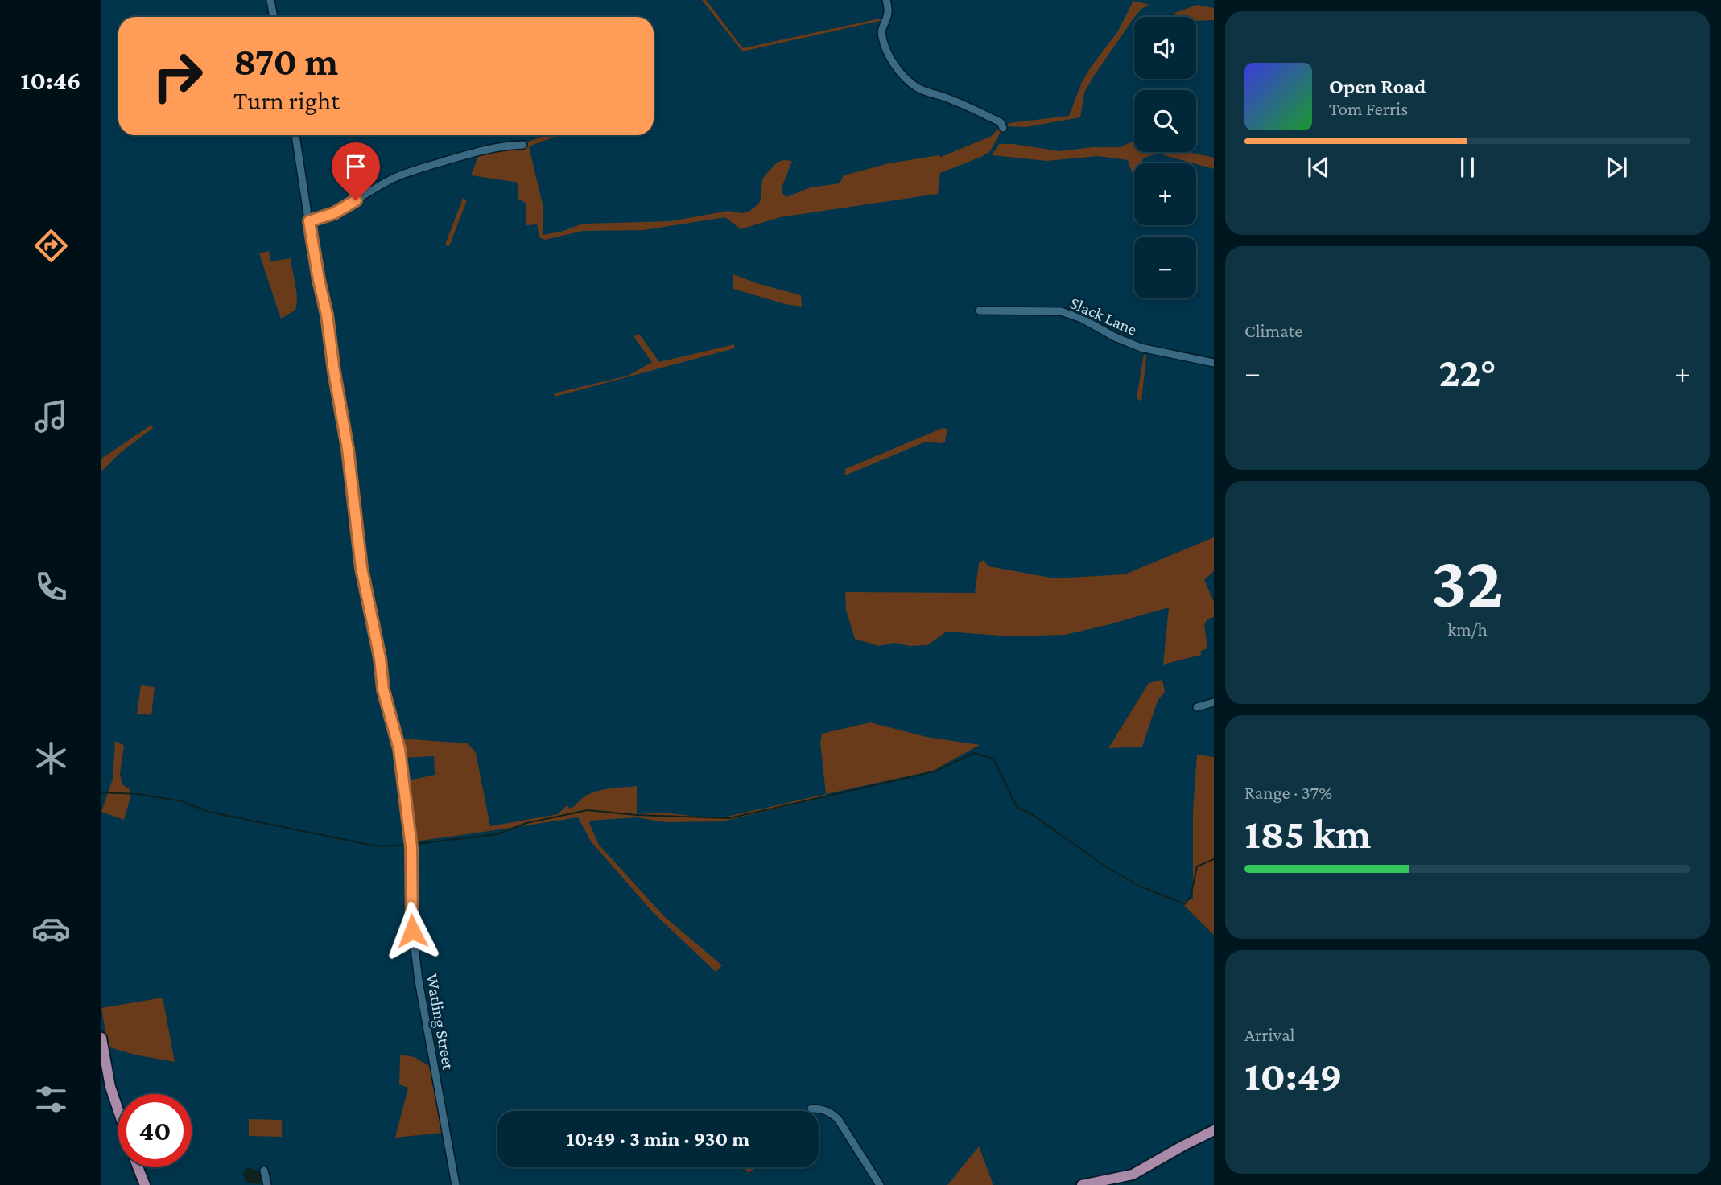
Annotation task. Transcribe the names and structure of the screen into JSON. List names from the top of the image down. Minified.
{"streets":{"street":["Slack Lane","Watling Street"]},"page":{"tabs":"10:46","map_buttons":["+","−"],"turn":["870 m","Turn right"],"song":["Open Road","Tom Ferris"],"tile":["Climate",["32","km/h"],["Range · 37%","185 km"],["Arrival","10:49"]],"heat":["−","22°","+"],"limit":"40","trip":"10:49 · 3 min · 930 m"}}
